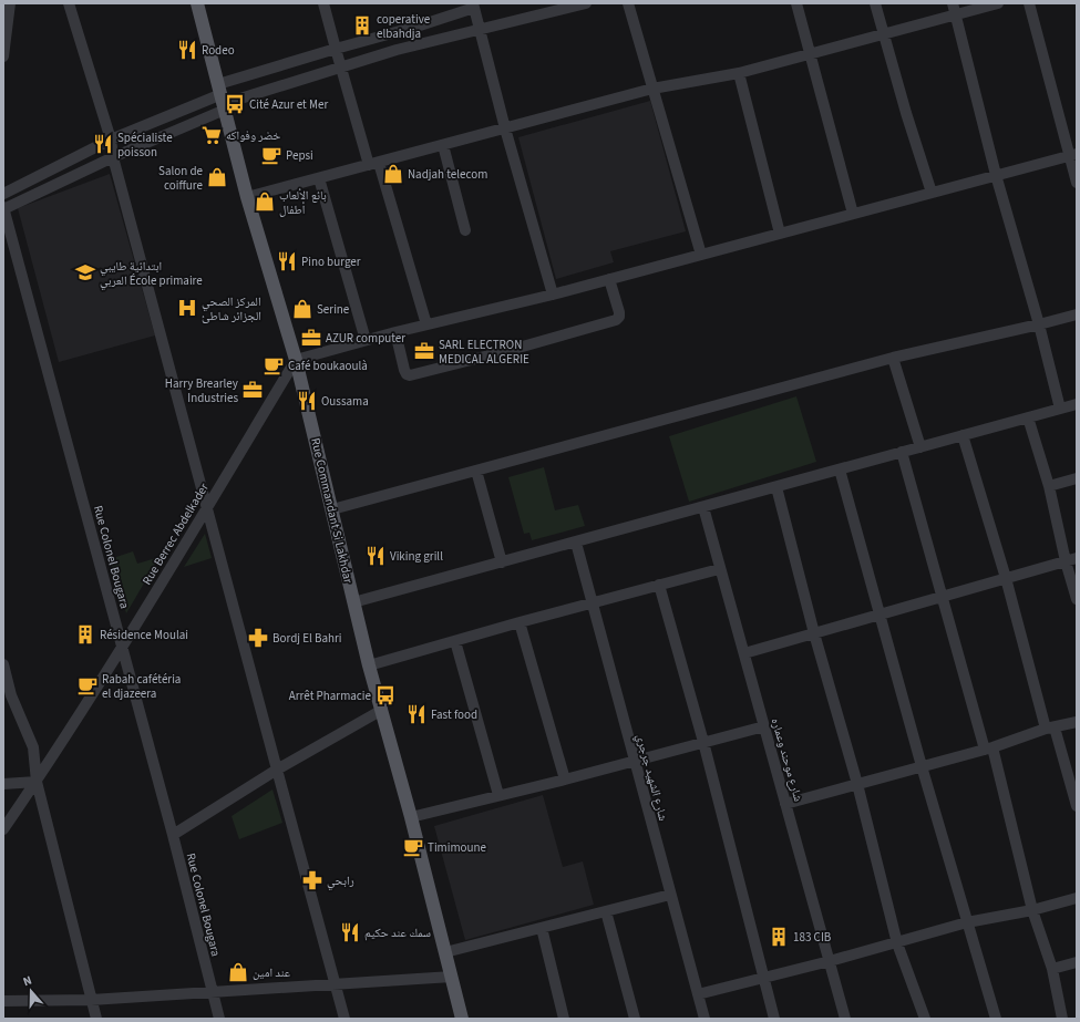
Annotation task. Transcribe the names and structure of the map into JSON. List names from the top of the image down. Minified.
{"streets":{"main road":["Rue Commandant Si Lakhdar"],"street":["Rue Berrec Abdelkader","Rue Colonel Bougara","شارع موحند وعماره","شارع الشهيد جرجري"]},"crossings":[["Rue Commandant Si Lakhdar","Rue Berrec Abdelkader"],["Rue Berrec Abdelkader","Rue Colonel Bougara"]],"places":{"building":["coperative elbahdja","Résidence Moulai","183 CIB"],"restaurant":["Rodeo","Spécialiste poisson","Pino burger","Oussama","Viking grill","Fast food","سمك عند حكيم"],"bus stop":["Cité Azur et Mer","Arrêt Pharmacie"],"supermarket":["خضر وفواكه"],"cafe":["Pepsi","Café boukaoulà","Rabah cafétéria el djazeera","Timimoune"],"shop":["Nadjah telecom","Salon de coiffure","بائع الألعاب أطفال","Serine","عند امين"],"school or university":["ابتدائية طايبي العربي École primaire"],"hospital":["المركز الصحي الجزائر شاطئ"],"office":["AZUR computer","SARL ELECTRON MEDICAL ALGERIE","Harry Brearley Industries"],"pharmacy":["Bordj El Bahri","رابحي"]},"north":"top"}
